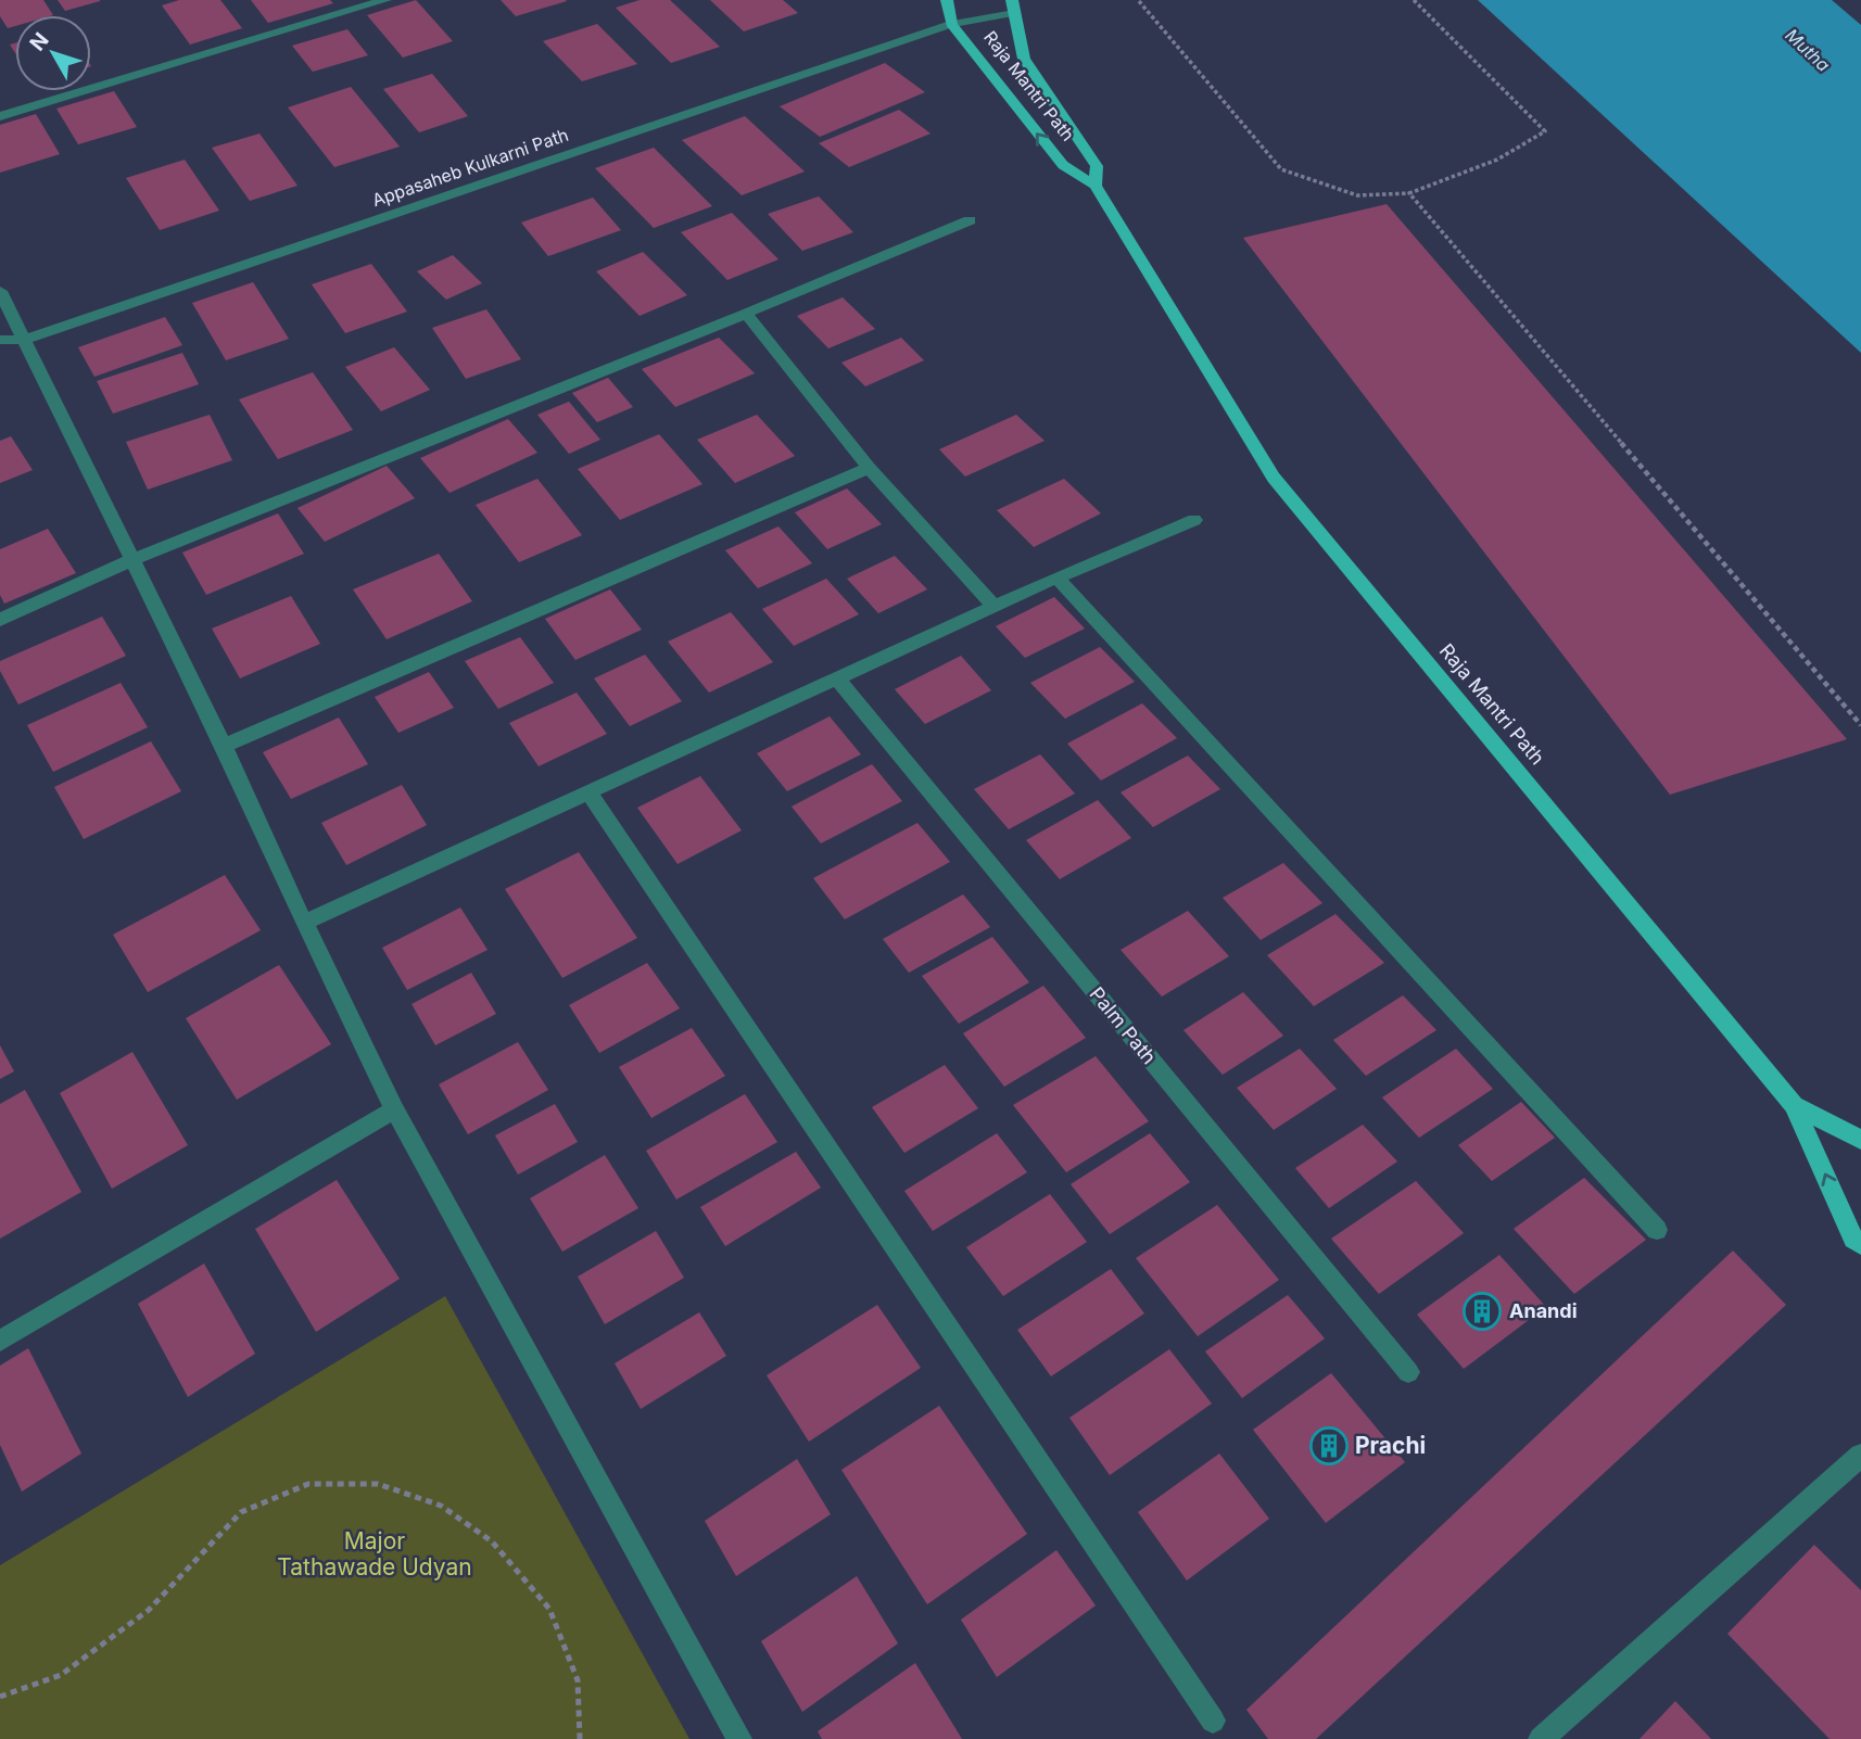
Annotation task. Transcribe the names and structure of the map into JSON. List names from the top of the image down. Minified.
{"streets":{"main road":["Raja Mantri Path"],"street":["Appasaheb Kulkarni Path","Palm Path"]},"crossings":[["Raja Mantri Path","Appasaheb Kulkarni Path"]],"water":["Mutha"],"parks":["Major Tathawade Udyan"],"places":{"building":["Anandi","Prachi"]},"north":"top left"}
